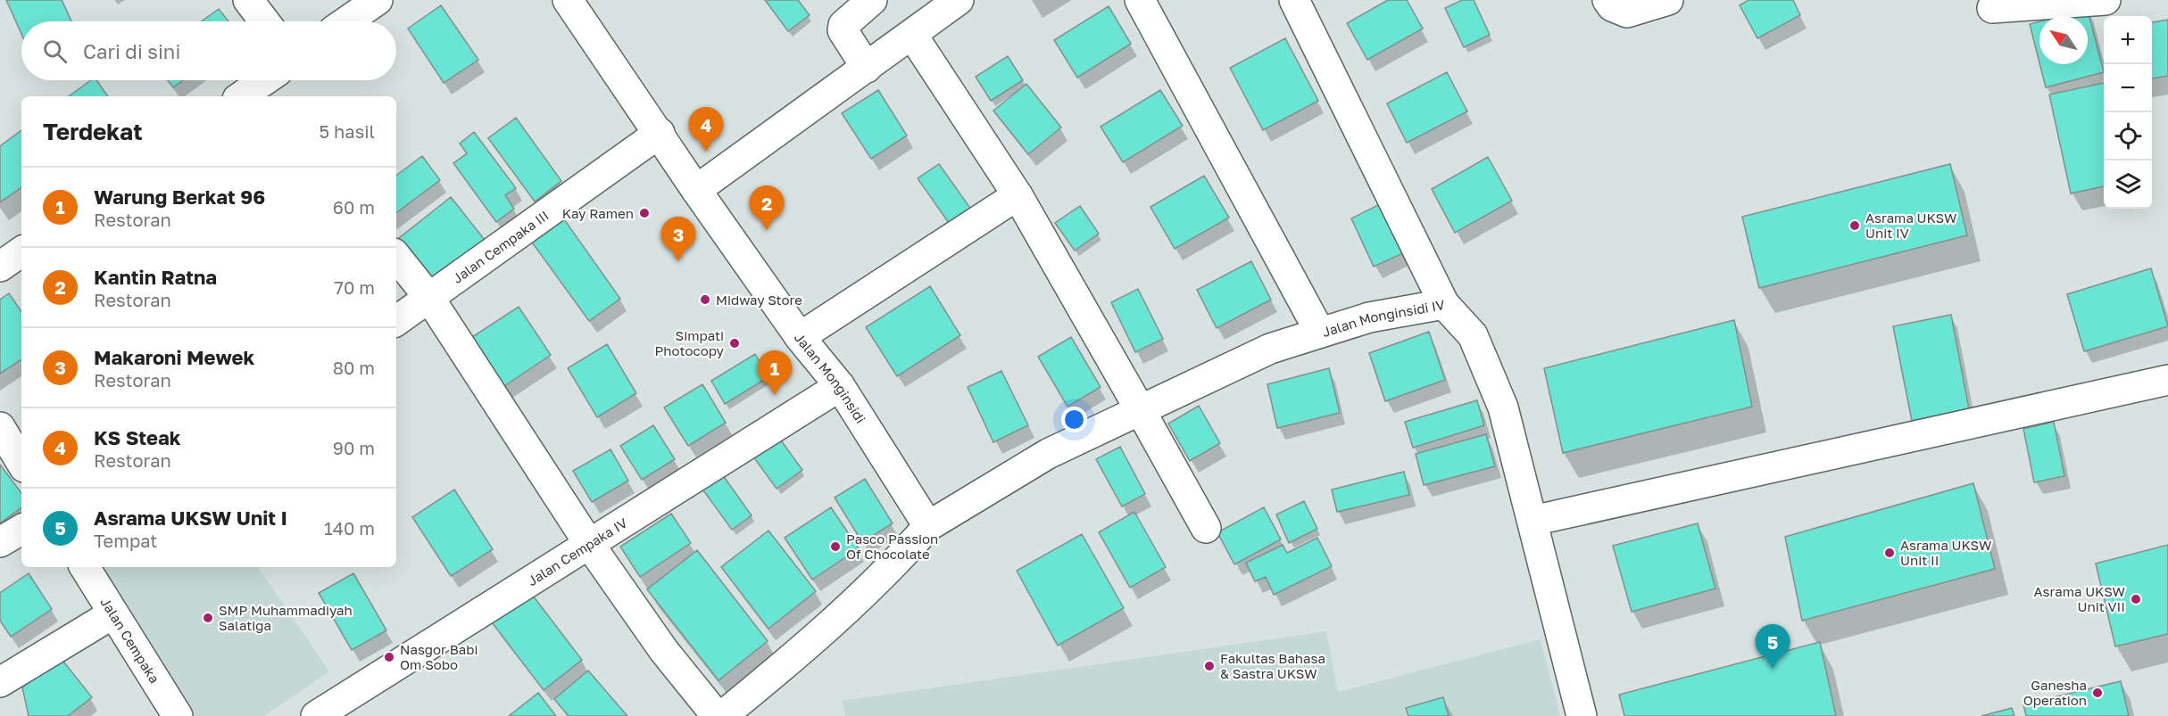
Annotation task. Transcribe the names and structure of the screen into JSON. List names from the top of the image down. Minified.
{"streets":{"street":["Jalan Cempaka III","Jalan Monginsidi IV","Jalan Monginsidi","Jalan Cempaka IV","Jalan Cempaka"]},"crossings":[["Jalan Cempaka III","Jalan Monginsidi"],["Jalan Monginsidi IV","Jalan Monginsidi"],["Jalan Monginsidi","Jalan Cempaka IV"]],"places":["Kay Ramen","Asrama UKSW Unit IV","Midway Store","Simpati Photocopy","Pasco Passion Of Chocolate","Asrama UKSW Unit II","Asrama UKSW Unit VII","SMP Muhammadiyah Salatiga","Nasgor Babi Om Sobo","Fakultas Bahasa & Sastra UKSW","Ganesha Operation"],"north":"top left","page":{"map_buttons":["+","−"],"search":"Cari di sini","heading":["Terdekat","5 hasil"],"pins":["4","2","3","1","5"],"list":[{"mark":"1","name":"Warung Berkat 96","note":"Restoran","value":"60 m"},{"mark":"2","name":"Kantin Ratna","note":"Restoran","value":"70 m"},{"mark":"3","name":"Makaroni Mewek","note":"Restoran","value":"80 m"},{"mark":"4","name":"KS Steak","note":"Restoran","value":"90 m"},{"mark":"5","name":"Asrama UKSW Unit I","note":"Tempat","value":"140 m"}]}}
